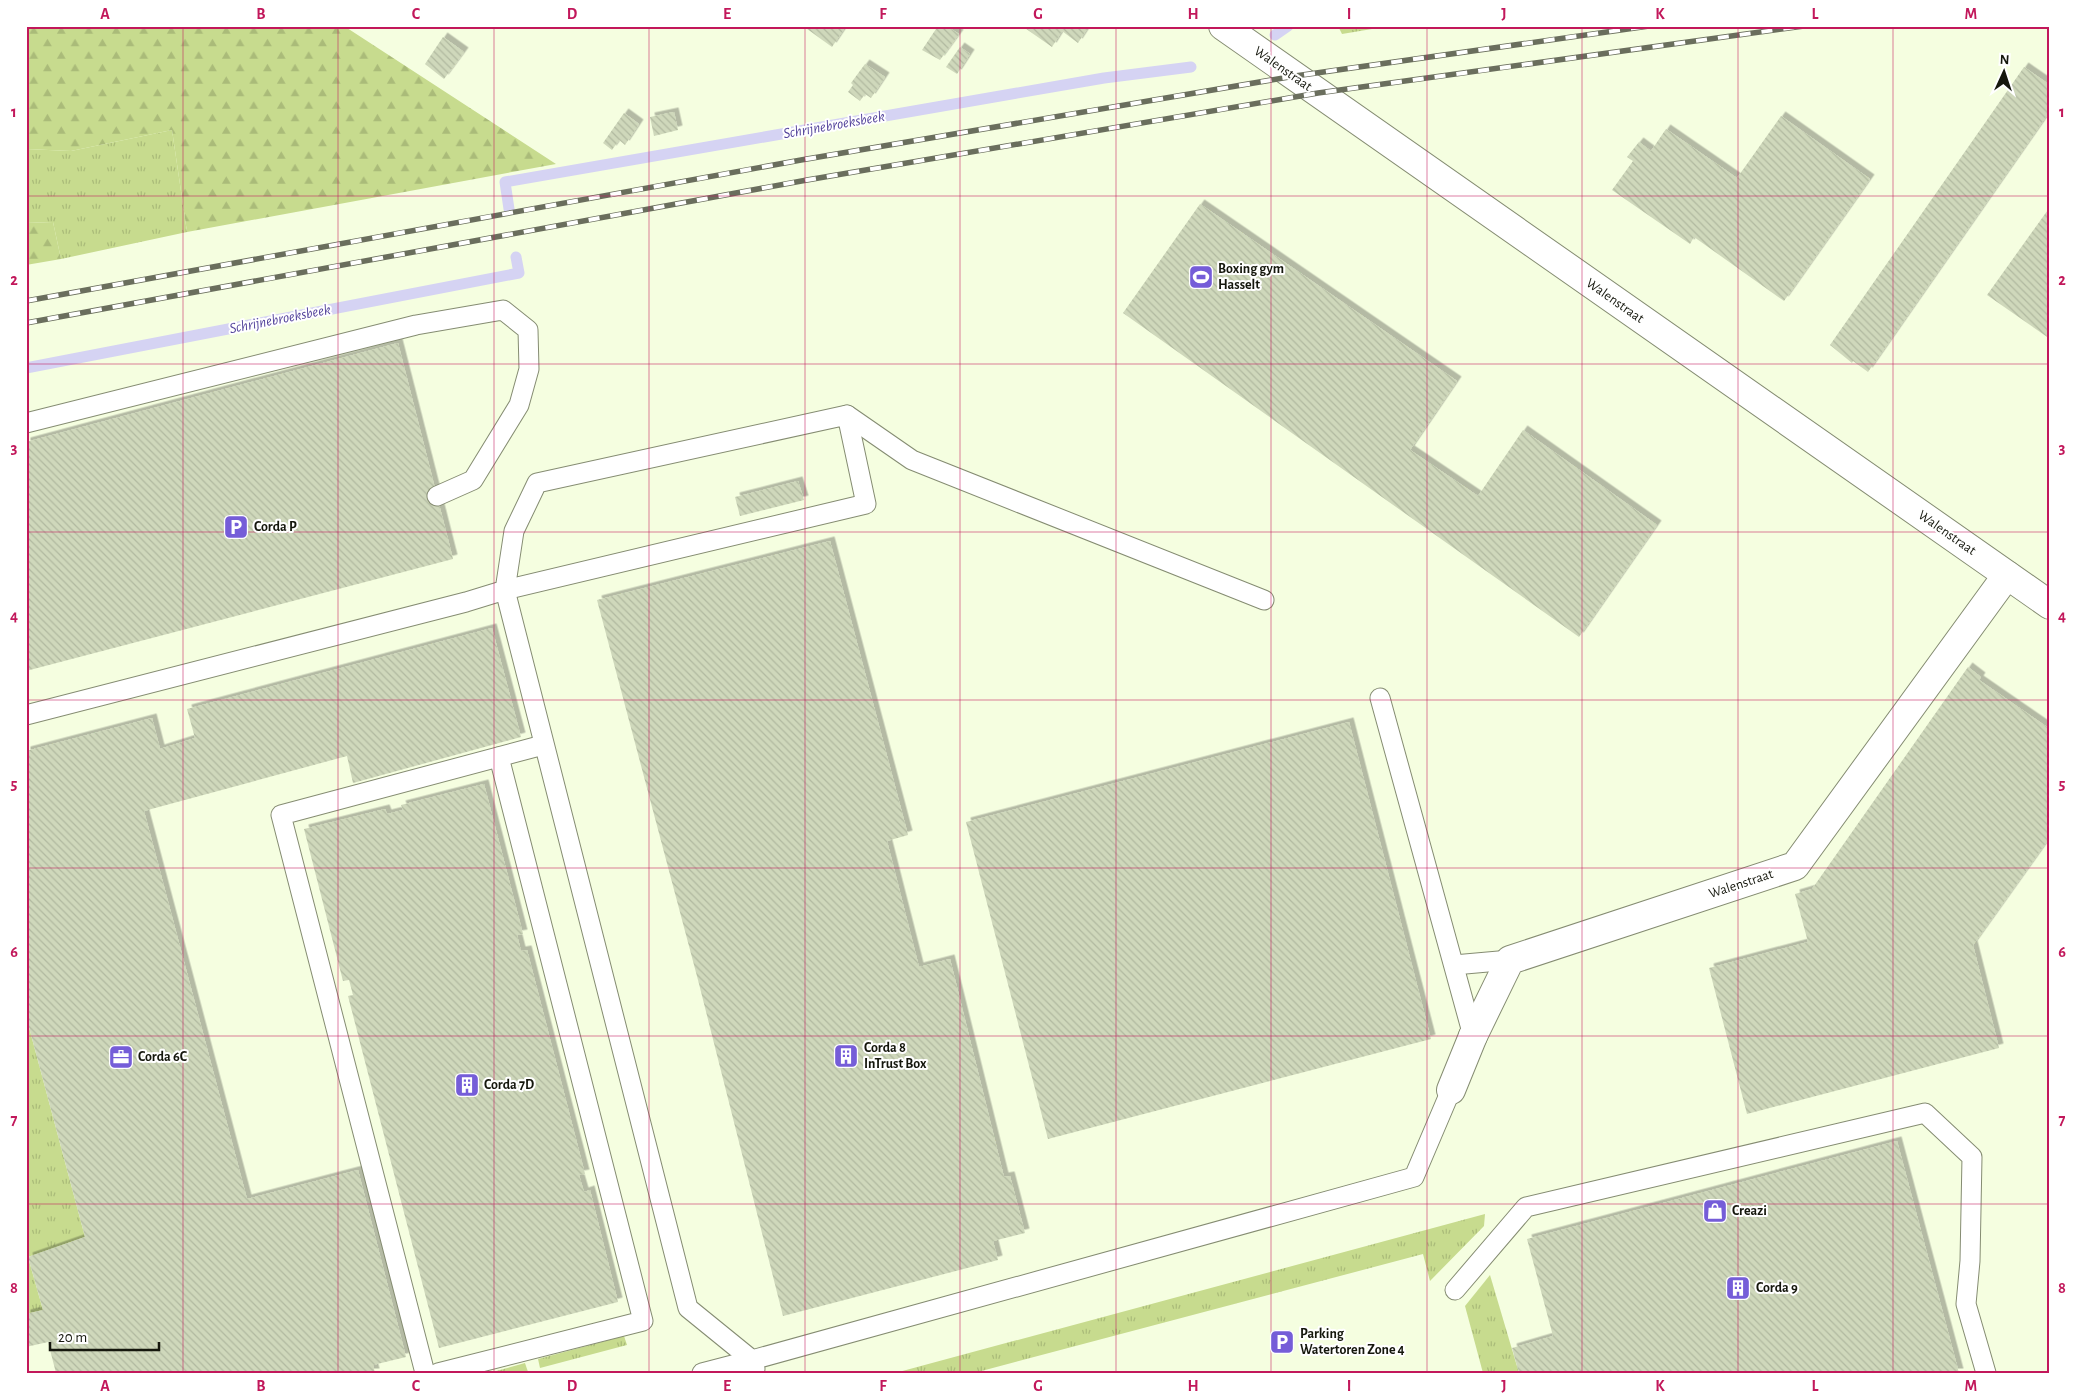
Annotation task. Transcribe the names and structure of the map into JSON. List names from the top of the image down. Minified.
{"streets":{"street":["Walenstraat"]},"water":["Schrijnebroeksbeek"],"places":{"sports":["Boxing gym Hasselt"],"parking":["Corda P","Parking Watertoren Zone 4"],"building":["Corda 8 InTrust Box","Corda 7D","Corda 9"],"office":["Corda 6C"],"shop":["Creazi"]},"scale_bar":"20 m","north":"top","grid":{"columns":["A","B","C","D","E","F","G","H","I","J","K","L","M"],"rows":["1","2","3","4","5","6","7","8"]}}
